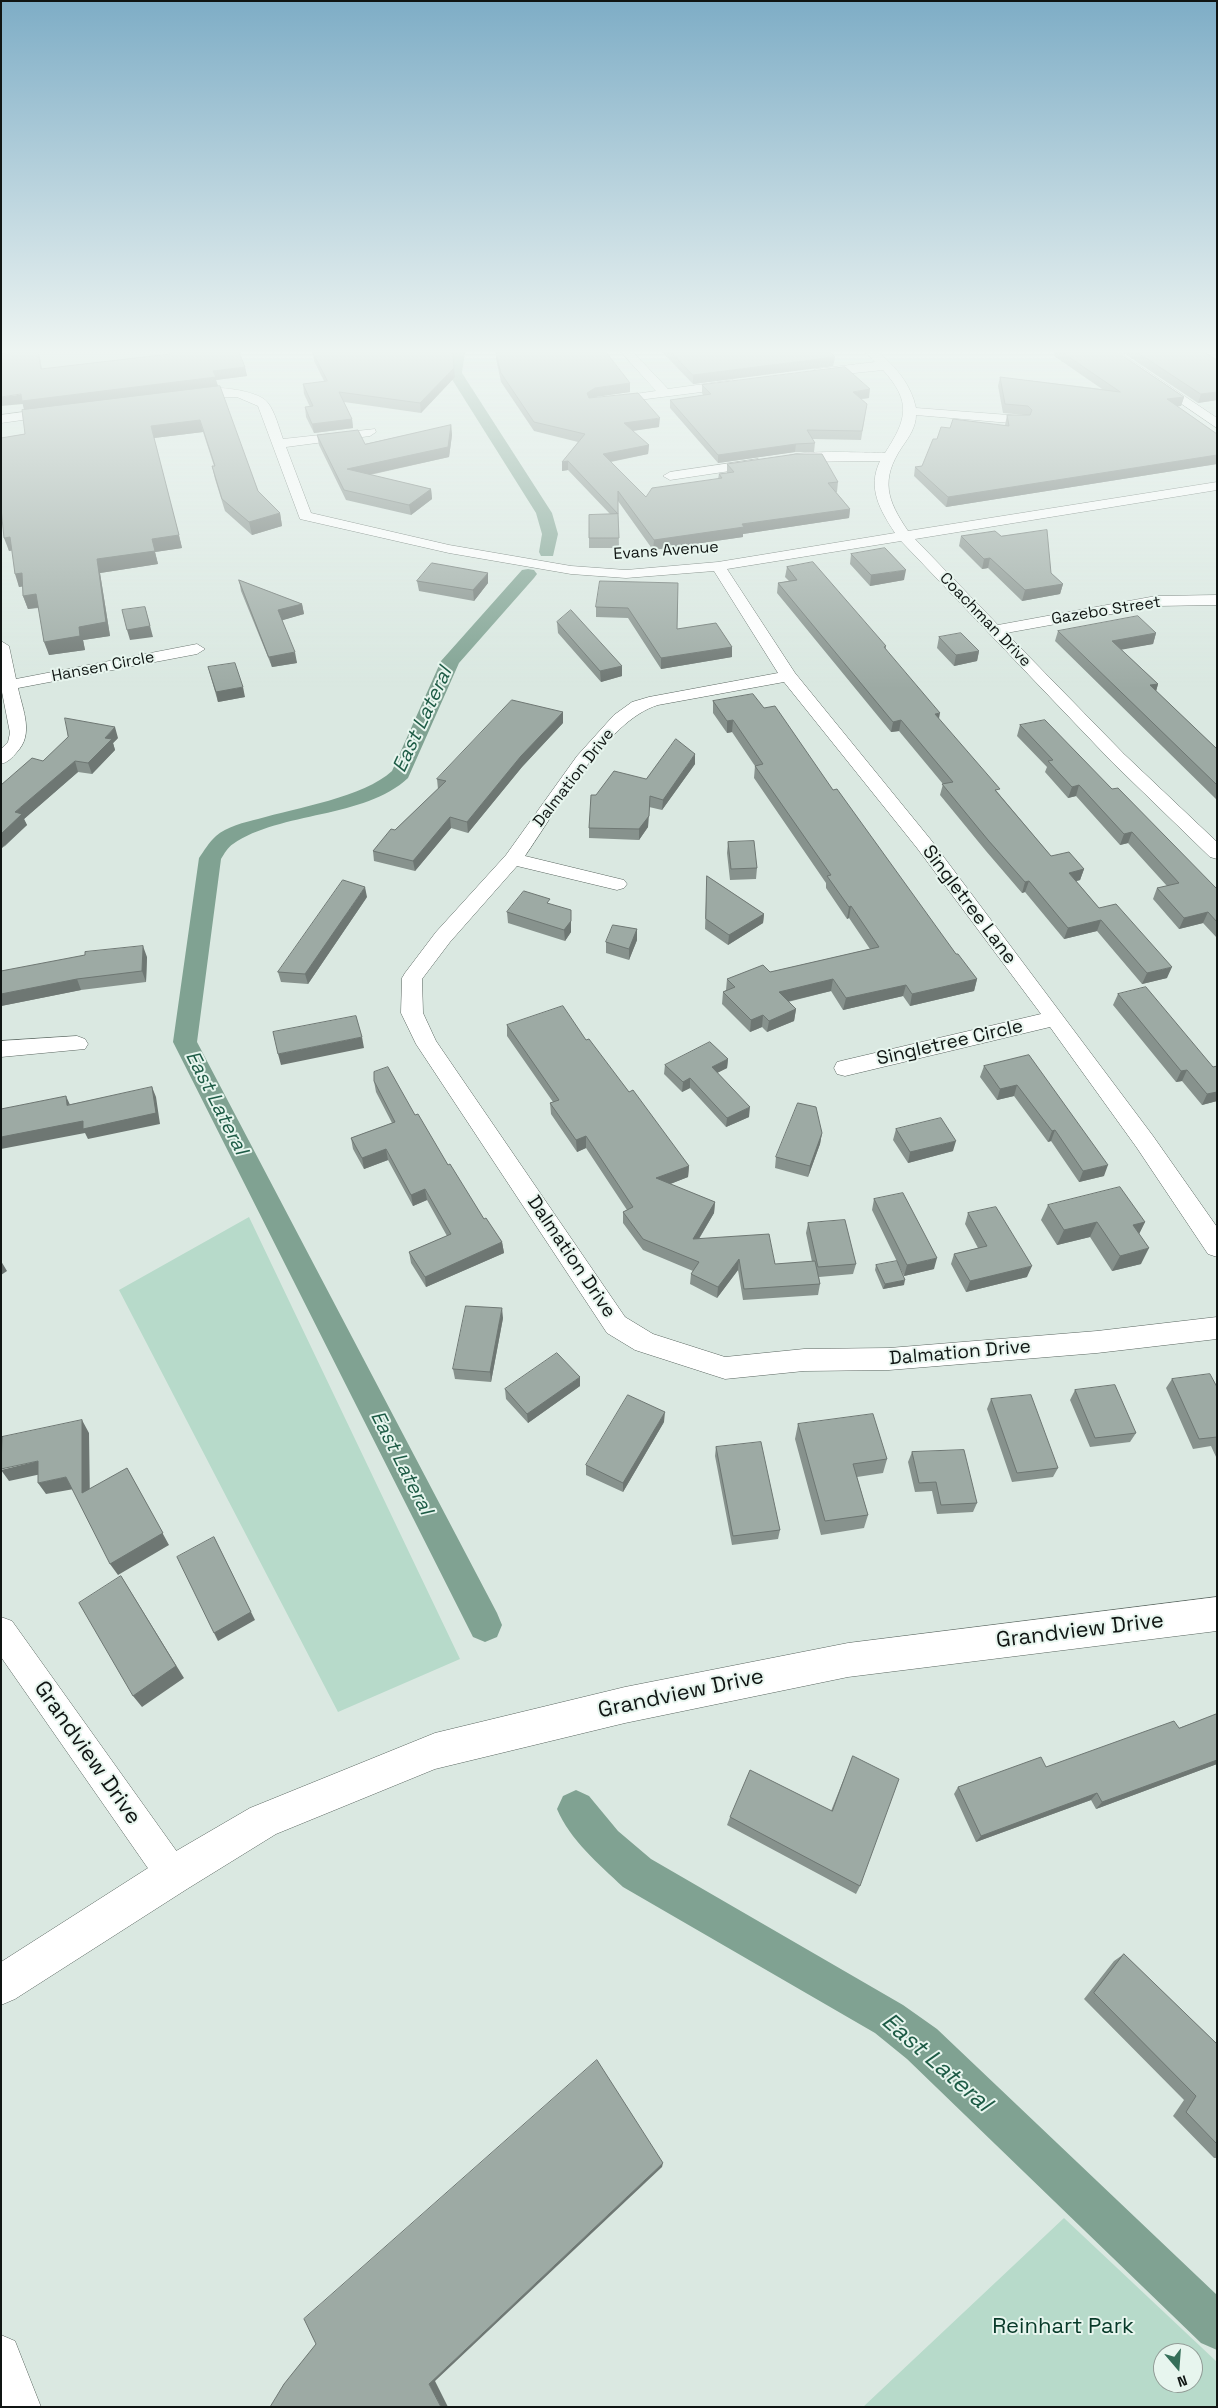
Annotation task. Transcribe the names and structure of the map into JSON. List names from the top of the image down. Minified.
{"streets":{"street":["Evans Avenue","Gazebo Street","Coachman Drive","Hansen Circle","Dalmation Drive","Singletree Lane","Singletree Circle","Grandview Drive"]},"crossings":[["Evans Avenue","Coachman Drive"],["Evans Avenue","Singletree Lane"],["Gazebo Street","Coachman Drive"],["Dalmation Drive","Singletree Lane"],["Singletree Lane","Singletree Circle"]],"water":["East Lateral"],"parks":["Reinhart Park"],"north":"bottom"}
